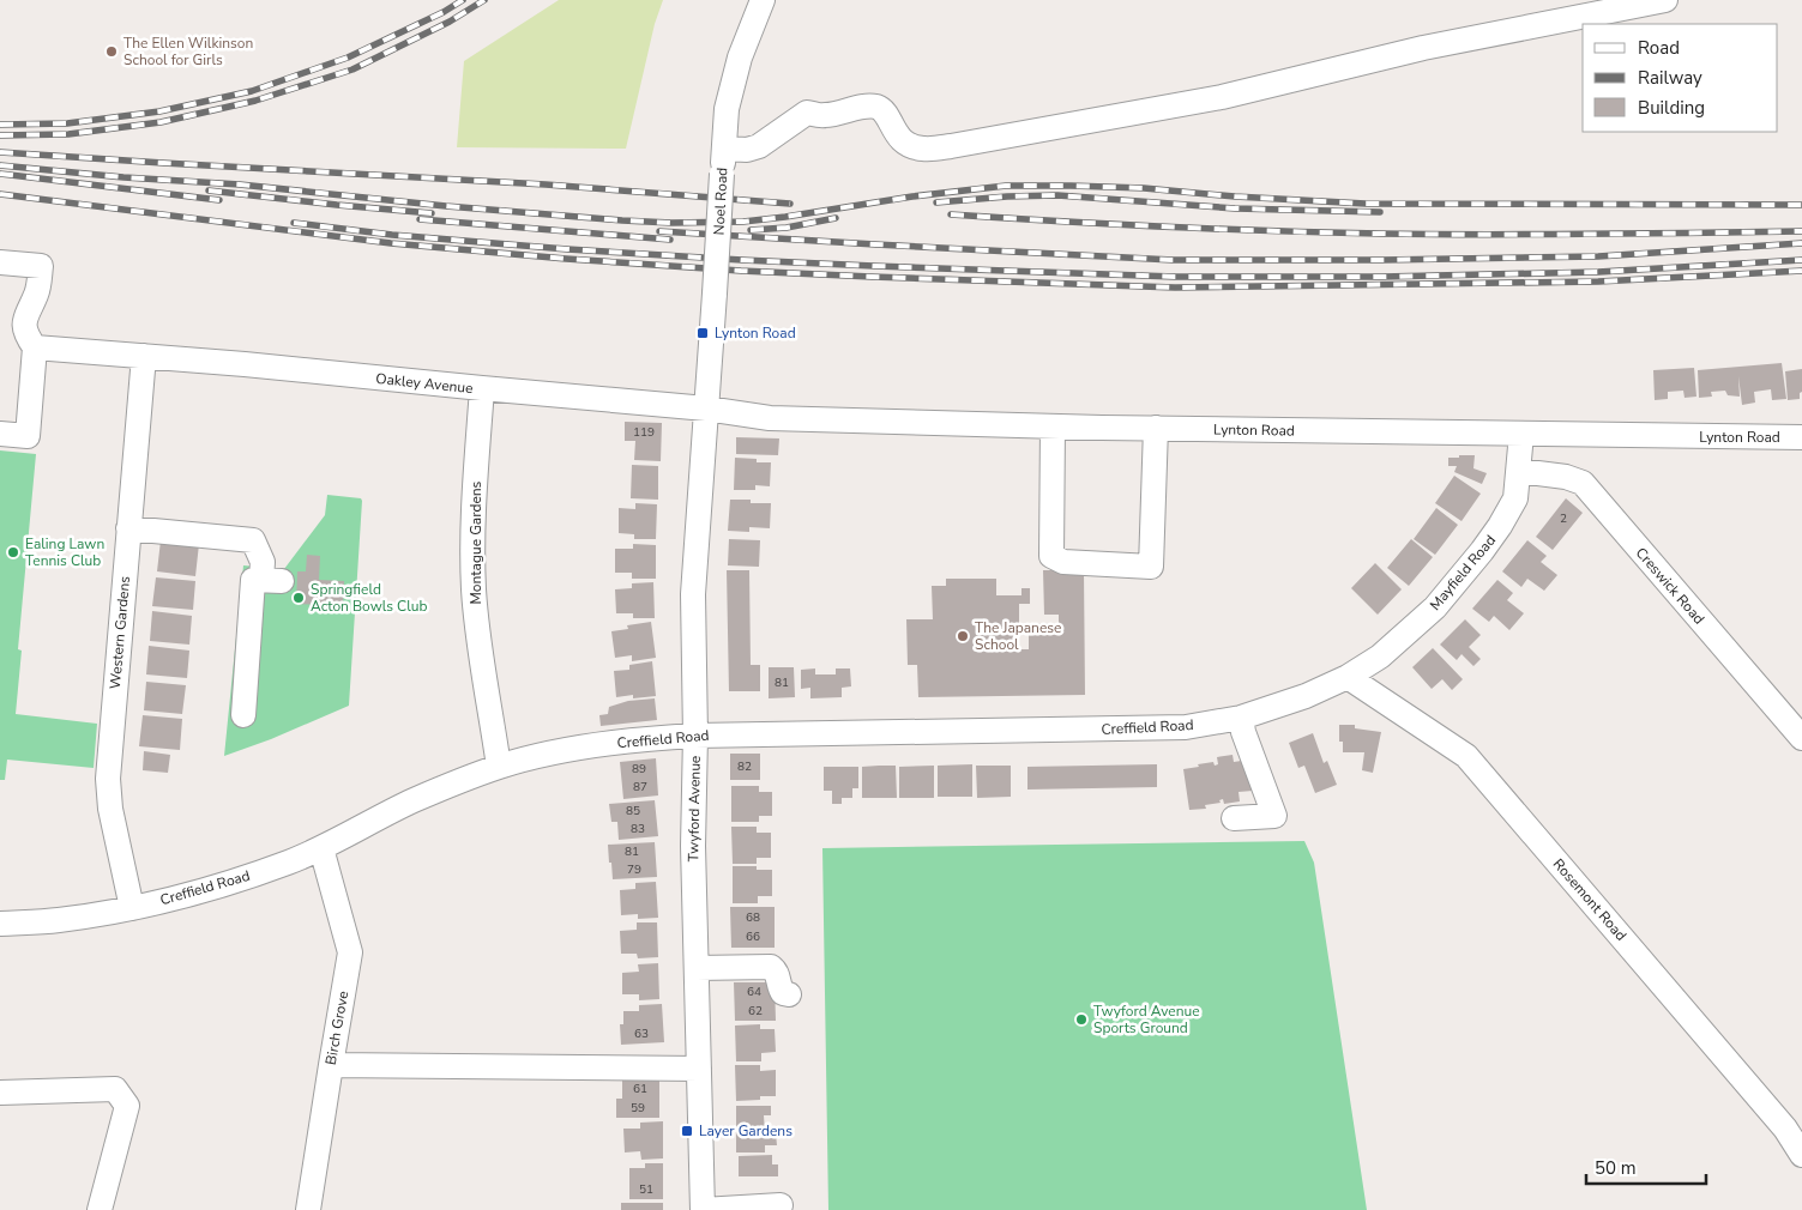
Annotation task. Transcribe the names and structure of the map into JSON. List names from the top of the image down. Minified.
{"streets":{"street":["Noel Road","Oakley Avenue","Lynton Road","Montague Gardens","Mayfield Road","Creswick Road","Western Gardens","Creffield Road","Twyford Avenue","Rosemont Road","Birch Grove"]},"crossings":[["Noel Road","Oakley Avenue"],["Noel Road","Lynton Road"],["Noel Road","Twyford Avenue"],["Oakley Avenue","Lynton Road"],["Oakley Avenue","Montague Gardens"],["Oakley Avenue","Western Gardens"],["Oakley Avenue","Twyford Avenue"],["Lynton Road","Mayfield Road"],["Lynton Road","Twyford Avenue"],["Montague Gardens","Creffield Road"],["Mayfield Road","Creswick Road"],["Mayfield Road","Creffield Road"],["Mayfield Road","Rosemont Road"],["Western Gardens","Creffield Road"],["Creffield Road","Twyford Avenue"],["Creffield Road","Rosemont Road"],["Creffield Road","Birch Grove"]],"places":{"other":["The Ellen Wilkinson School for Girls","Ealing Lawn Tennis Club","Springfield Acton Bowls Club","The Japanese School","Twyford Avenue Sports Ground"],"transit":["Lynton Road","Layer Gardens"]},"house_numbers":["119","2","81","82","89","87","85","83","81","79","68","66","64","62","63","61","59","51"],"legend":["Road","Railway","Building"],"scale_bar":"50 m"}
